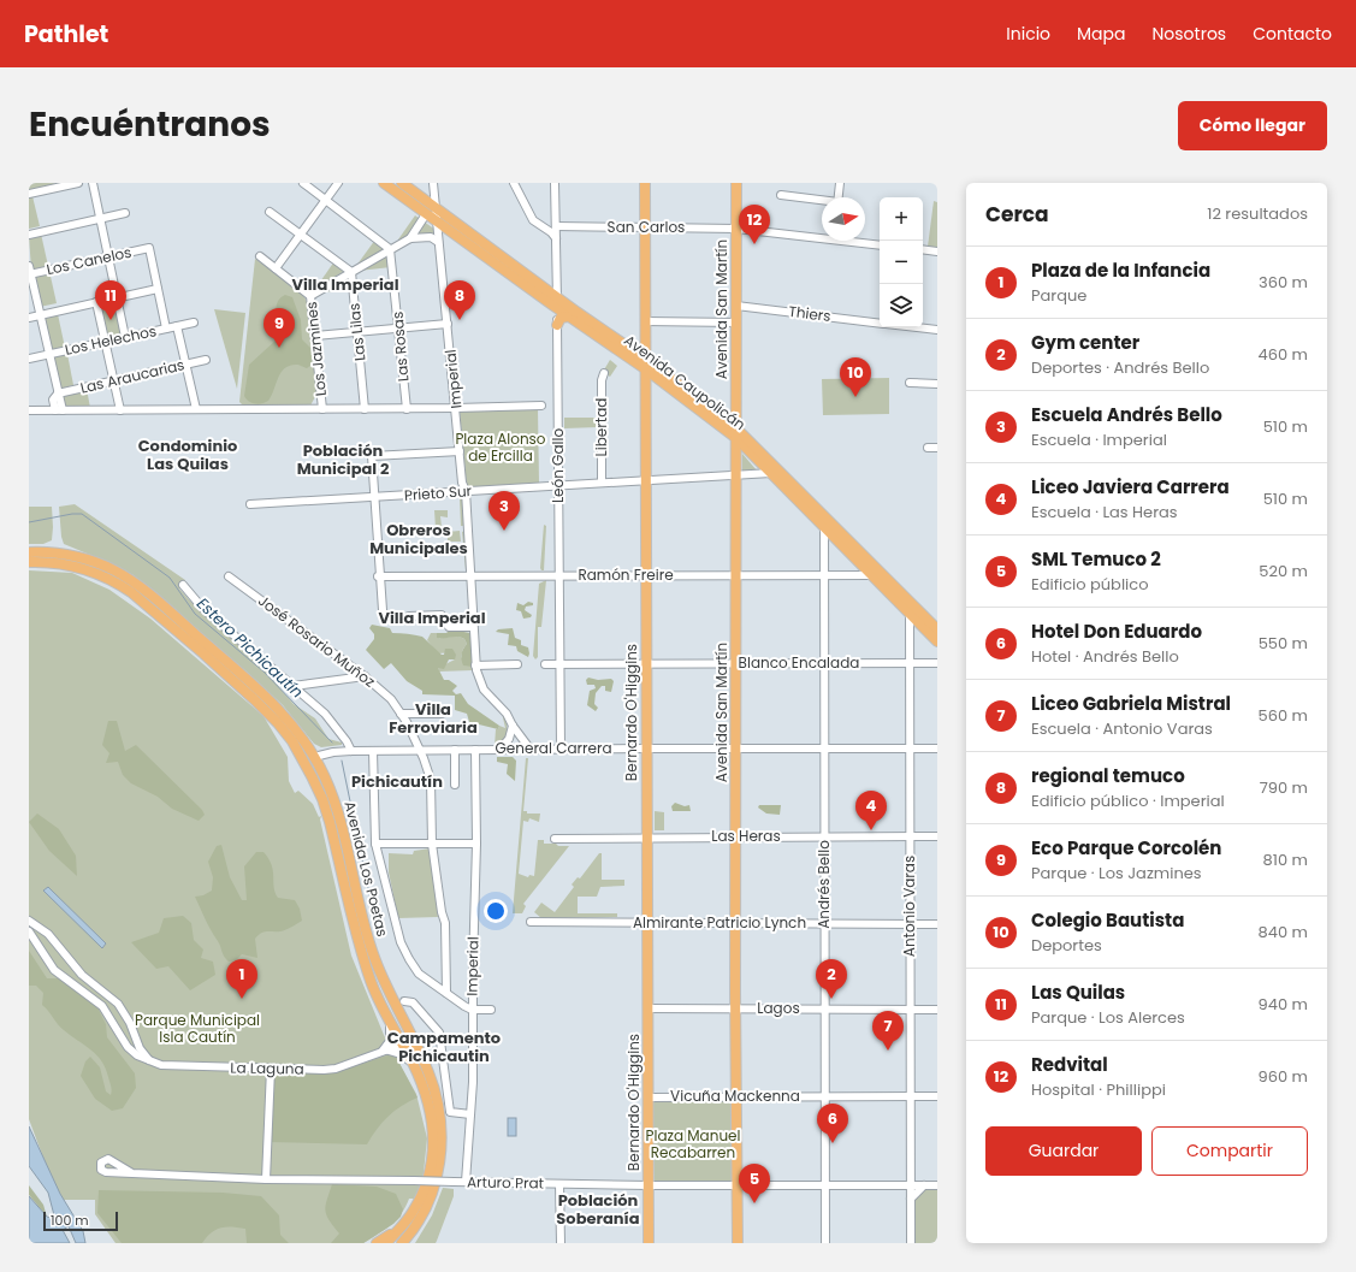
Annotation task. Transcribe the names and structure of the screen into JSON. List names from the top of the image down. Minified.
{"streets":{"main road":["Avenida San Martín","Avenida Caupolicán","Bernardo O'Higgins","Avenida Los Poetas"],"street":["San Carlos","Los Canelos","Thiers","Las Lilas","Los Helechos","Las Rosas","Los Jazmines","Las Araucarias","Imperial","Libertad","León Gallo","Prieto Sur","Ramón Freire","José Rosario Muñoz","Blanco Encalada","General Carrera","Las Heras","Andrés Bello","Antonio Varas","Almirante Patricio Lynch","Lagos","La Laguna","Vicuña Mackenna","Arturo Prat"]},"crossings":[["San Carlos","Avenida San Martín"],["San Carlos","León Gallo"],["San Carlos","Bernardo O'Higgins"],["Avenida San Martín","Thiers"],["Avenida San Martín","Avenida Caupolicán"],["Avenida San Martín","Prieto Sur"],["Avenida San Martín","Ramón Freire"],["Avenida San Martín","Blanco Encalada"],["Avenida San Martín","General Carrera"],["Avenida San Martín","Las Heras"],["Avenida San Martín","Almirante Patricio Lynch"],["Avenida San Martín","Lagos"],["Avenida San Martín","Vicuña Mackenna"],["Avenida San Martín","Arturo Prat"],["Imperial","Avenida Caupolicán"],["Imperial","Prieto Sur"],["Imperial","Ramón Freire"],["Imperial","General Carrera"],["Imperial","Arturo Prat"],["Avenida Caupolicán","León Gallo"],["Avenida Caupolicán","Prieto Sur"],["Avenida Caupolicán","Ramón Freire"],["Avenida Caupolicán","Bernardo O'Higgins"],["Avenida Caupolicán","Andrés Bello"],["Avenida Caupolicán","Antonio Varas"],["Libertad","Prieto Sur"],["León Gallo","Prieto Sur"],["León Gallo","Ramón Freire"],["León Gallo","Blanco Encalada"],["León Gallo","General Carrera"],["Prieto Sur","Bernardo O'Higgins"],["Ramón Freire","Bernardo O'Higgins"],["Ramón Freire","Andrés Bello"],["José Rosario Muñoz","General Carrera"],["Blanco Encalada","Bernardo O'Higgins"],["Blanco Encalada","Andrés Bello"],["Blanco Encalada","Antonio Varas"],["Bernardo O'Higgins","General Carrera"],["Bernardo O'Higgins","Las Heras"],["Bernardo O'Higgins","Almirante Patricio Lynch"],["Bernardo O'Higgins","Lagos"],["Bernardo O'Higgins","Vicuña Mackenna"],["Bernardo O'Higgins","Arturo Prat"],["General Carrera","Avenida Los Poetas"],["General Carrera","Andrés Bello"],["General Carrera","Antonio Varas"],["Las Heras","Andrés Bello"],["Las Heras","Antonio Varas"],["Avenida Los Poetas","La Laguna"],["Andrés Bello","Almirante Patricio Lynch"],["Andrés Bello","Lagos"],["Andrés Bello","Vicuña Mackenna"],["Andrés Bello","Arturo Prat"],["Antonio Varas","Almirante Patricio Lynch"],["Antonio Varas","Lagos"],["Antonio Varas","Vicuña Mackenna"],["Antonio Varas","Arturo Prat"]],"districts":["Villa Imperial","Condominio Las Quilas","Población Municipal 2","Obreros Municipales","Villa Imperial","Villa Ferroviaria","Pichicautín","Campamento Pichicautin","Población Soberanía"],"water":["Estero Pichicautín"],"parks":["Plaza Alonso de Ercilla","Parque Municipal Isla Cautín","Plaza Manuel Recabarren"],"scale_bar":"100 m","north":"right","page":{"header":"Pathlet","nav":["Inicio","Mapa","Nosotros","Contacto"],"title":"Encuéntranos","buttons":["Cómo llegar",["Guardar","Compartir"]],"heading":["Cerca","12 resultados"],"map_buttons":["+","−"],"pins":["12","8","11","9","10","3","4","1","2","7","6","5"],"list":[{"mark":"1","name":"Plaza de la Infancia","note":"Parque","value":"360 m"},{"mark":"2","name":"Gym center","note":"Deportes · Andrés Bello","value":"460 m"},{"mark":"3","name":"Escuela Andrés Bello","note":"Escuela · Imperial","value":"510 m"},{"mark":"4","name":"Liceo Javiera Carrera","note":"Escuela · Las Heras","value":"510 m"},{"mark":"5","name":"SML Temuco 2","note":"Edificio público","value":"520 m"},{"mark":"6","name":"Hotel Don Eduardo","note":"Hotel · Andrés Bello","value":"550 m"},{"mark":"7","name":"Liceo Gabriela Mistral","note":"Escuela · Antonio Varas","value":"560 m"},{"mark":"8","name":"regional temuco","note":"Edificio público · Imperial","value":"790 m"},{"mark":"9","name":"Eco Parque Corcolén","note":"Parque · Los Jazmines","value":"810 m"},{"mark":"10","name":"Colegio Bautista","note":"Deportes","value":"840 m"},{"mark":"11","name":"Las Quilas","note":"Parque · Los Alerces","value":"940 m"},{"mark":"12","name":"Redvital","note":"Hospital · Phillippi","value":"960 m"}],"scale":"100 m"}}
